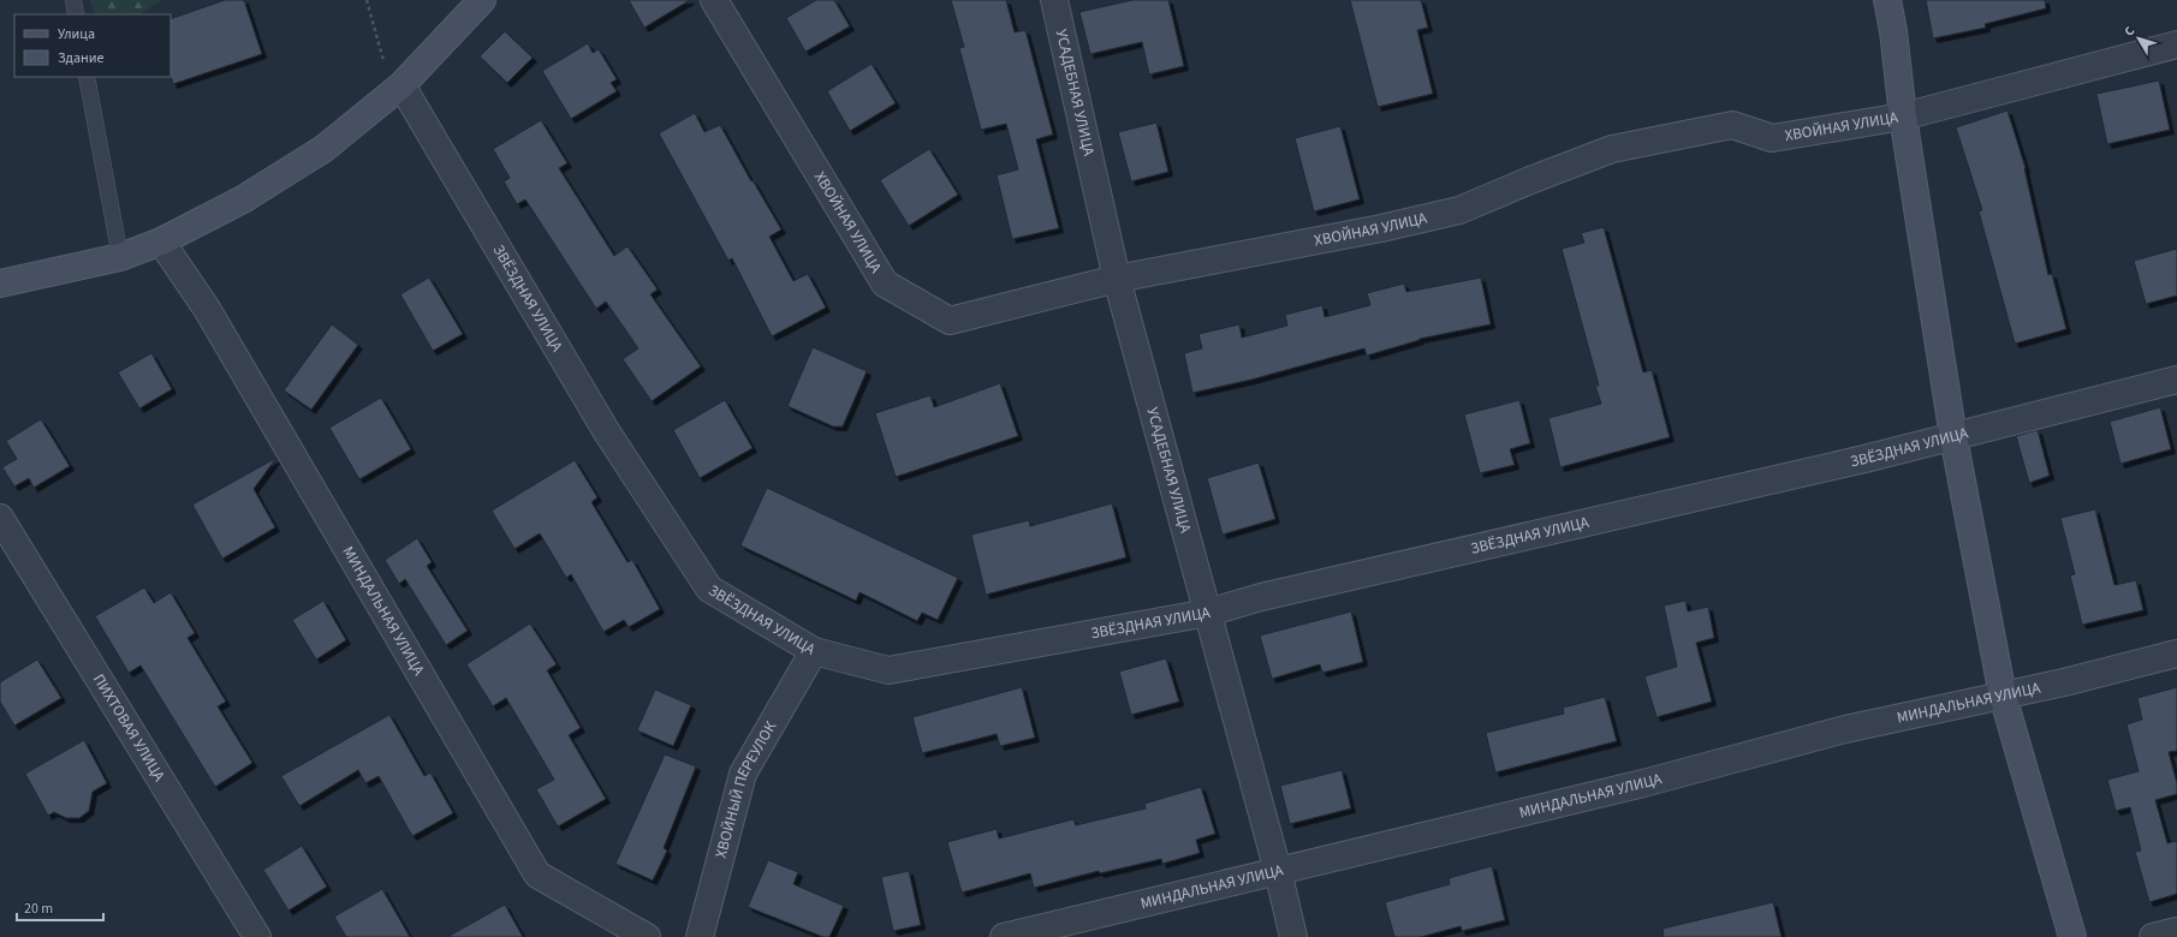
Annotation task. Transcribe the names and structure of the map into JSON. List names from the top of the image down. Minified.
{"streets":{"street":["УСАДЕБНАЯ УЛИЦА","ХВОЙНАЯ УЛИЦА","ЗВЁЗДНАЯ УЛИЦА","МИНДАЛЬНАЯ УЛИЦА","ПИХТОВАЯ УЛИЦА","ХВОЙНЫЙ ПЕРЕУЛОК"]},"crossings":[["УСАДЕБНАЯ УЛИЦА","ХВОЙНАЯ УЛИЦА"],["УСАДЕБНАЯ УЛИЦА","ЗВЁЗДНАЯ УЛИЦА"],["УСАДЕБНАЯ УЛИЦА","МИНДАЛЬНАЯ УЛИЦА"],["ЗВЁЗДНАЯ УЛИЦА","ХВОЙНЫЙ ПЕРЕУЛОК"]],"legend":["Улица","Здание"],"scale_bar":"20 m","north":"top left"}
